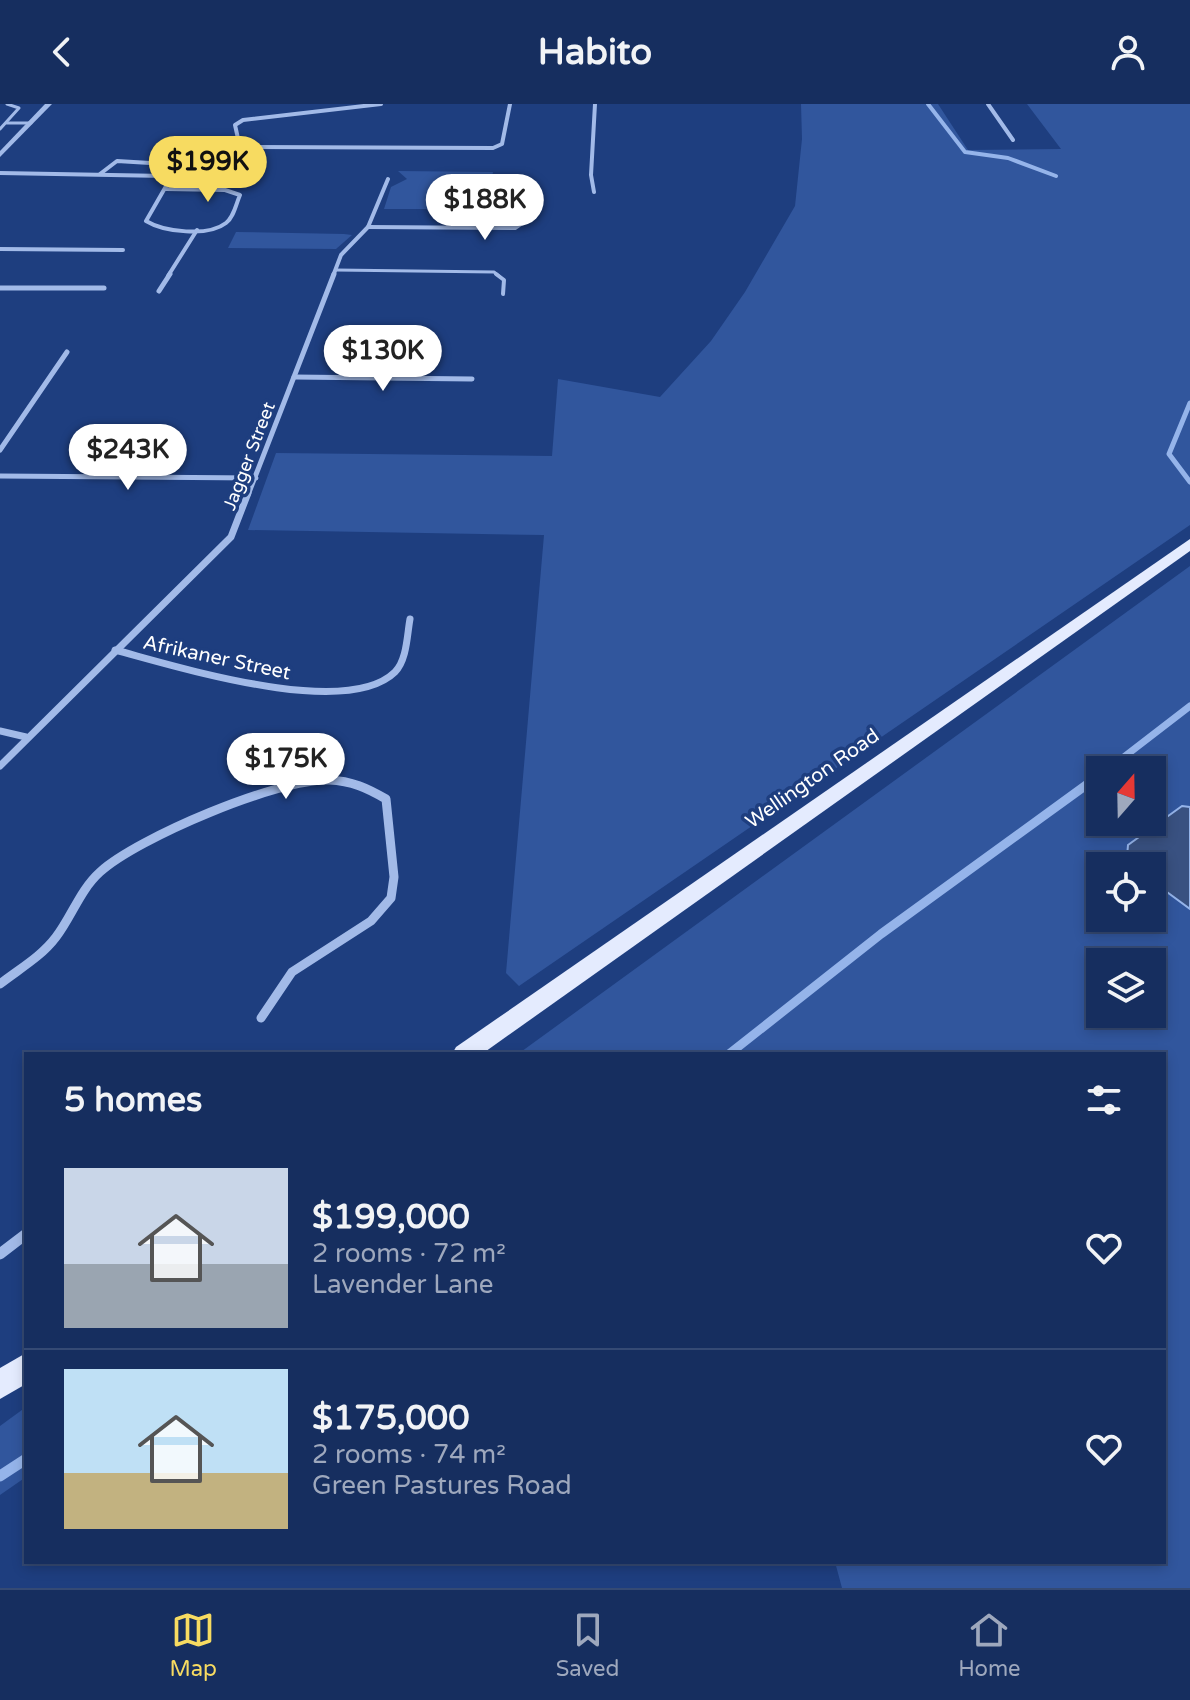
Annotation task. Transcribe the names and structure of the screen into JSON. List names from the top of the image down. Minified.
{"streets":{"main road":["Wellington Road"],"street":["Jagger Street","Afrikaner Street"]},"crossings":[["Jagger Street","Afrikaner Street"]],"north":"top","page":{"header":"Habito","price":["$199K","$188K","$130K","$243K","$175K"],"heading":"5 homes","list":[{"name":"$199,000","note":"2 rooms · 72 m² · Lavender Lane"},{"name":"$175,000","note":"2 rooms · 74 m² · Green Pastures Road"}],"tabs":["Map","Saved","Home"]}}
